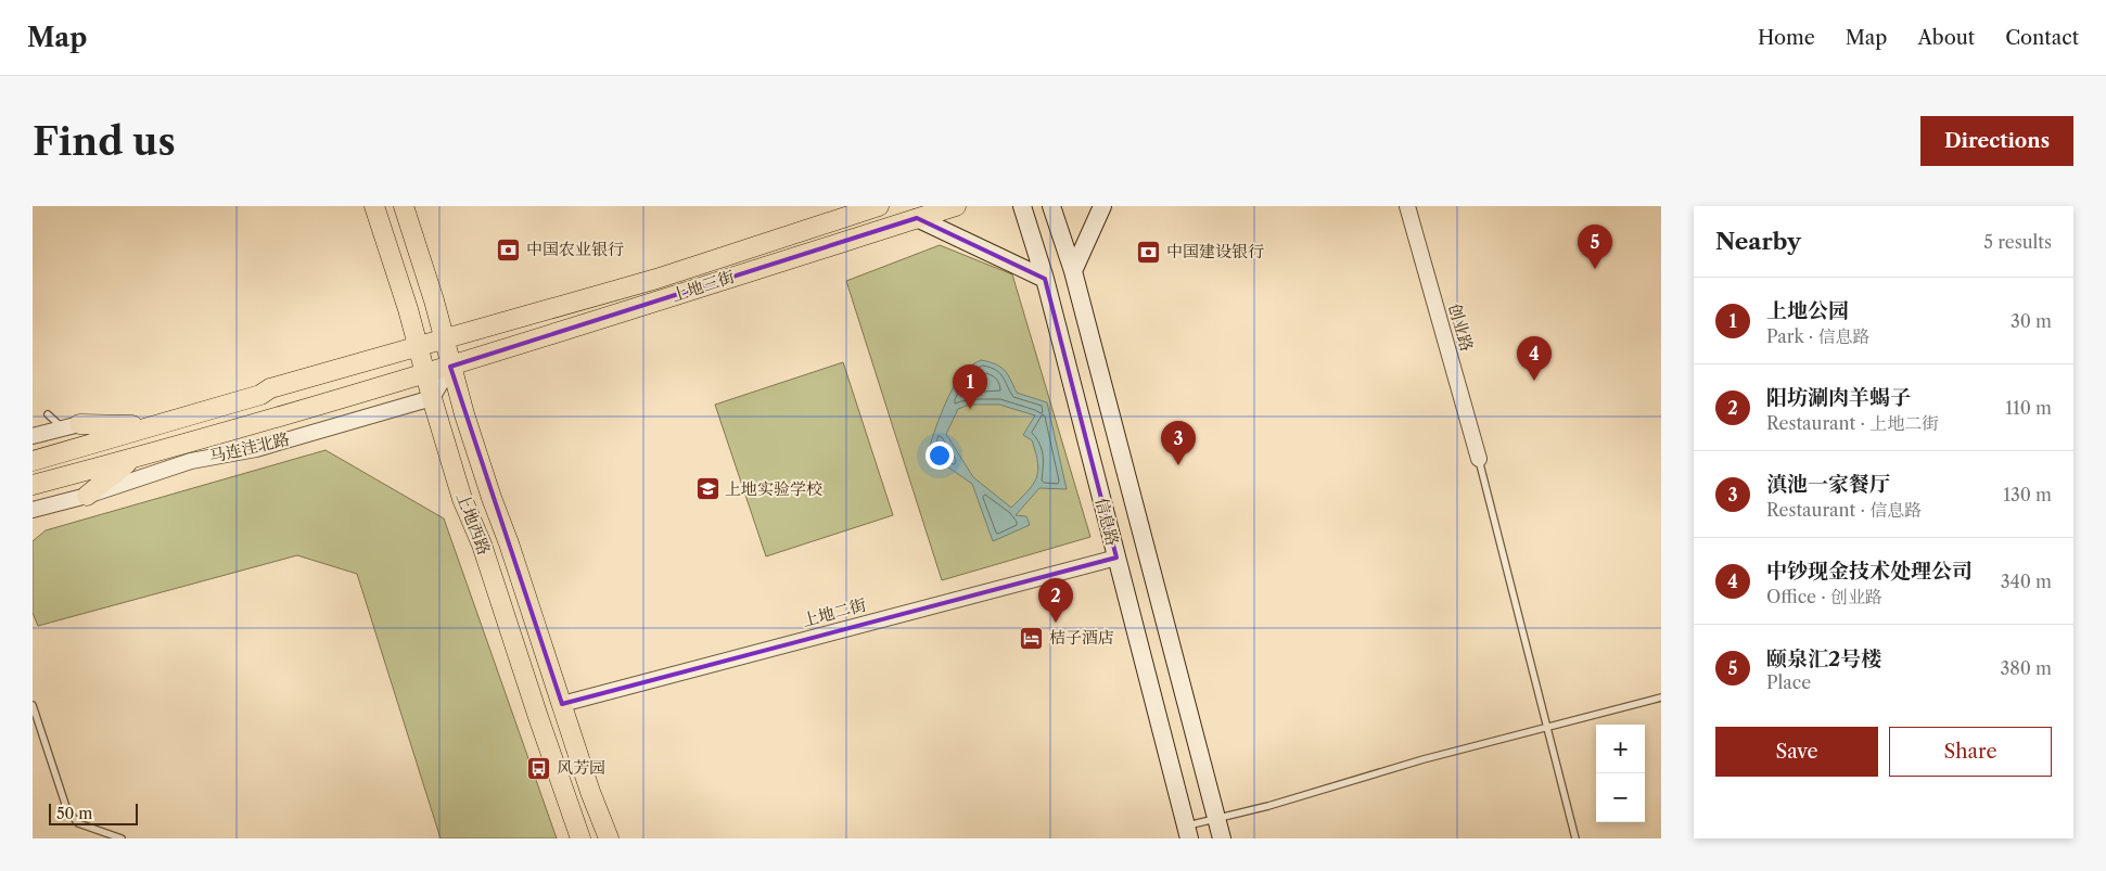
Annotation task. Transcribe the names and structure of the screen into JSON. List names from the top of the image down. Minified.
{"streets":{"main road":["上地三街","马连洼北路","信息路","上地西路"],"street":["创业路","上地二街"]},"crossings":[["上地三街","马连洼北路"],["上地三街","上地西路"],["马连洼北路","上地西路"],["信息路","上地二街"],["上地西路","上地二街"]],"places":{"bank":["中国农业银行","中国建设银行"],"school or university":["上地实验学校"],"hotel":["桔子酒店"],"bus stop":["风芳园"]},"scale_bar":"50 m","page":{"header":"Map","nav":["Home","Map","About","Contact"],"buttons":["Directions",["Save","Share"]],"title":"Find us","heading":["Nearby","5 results"],"pins":["5","4","1","3","2"],"list":[{"mark":"1","name":"上地公园","note":"Park · 信息路","value":"30 m"},{"mark":"2","name":"阳坊涮肉羊蝎子","note":"Restaurant · 上地二街","value":"110 m"},{"mark":"3","name":"滇池一家餐厅","note":"Restaurant · 信息路","value":"130 m"},{"mark":"4","name":"中钞现金技术处理公司","note":"Office · 创业路","value":"340 m"},{"mark":"5","name":"颐泉汇2号楼","note":"Place","value":"380 m"}],"map_buttons":["+","−"],"scale":"50 m"}}
